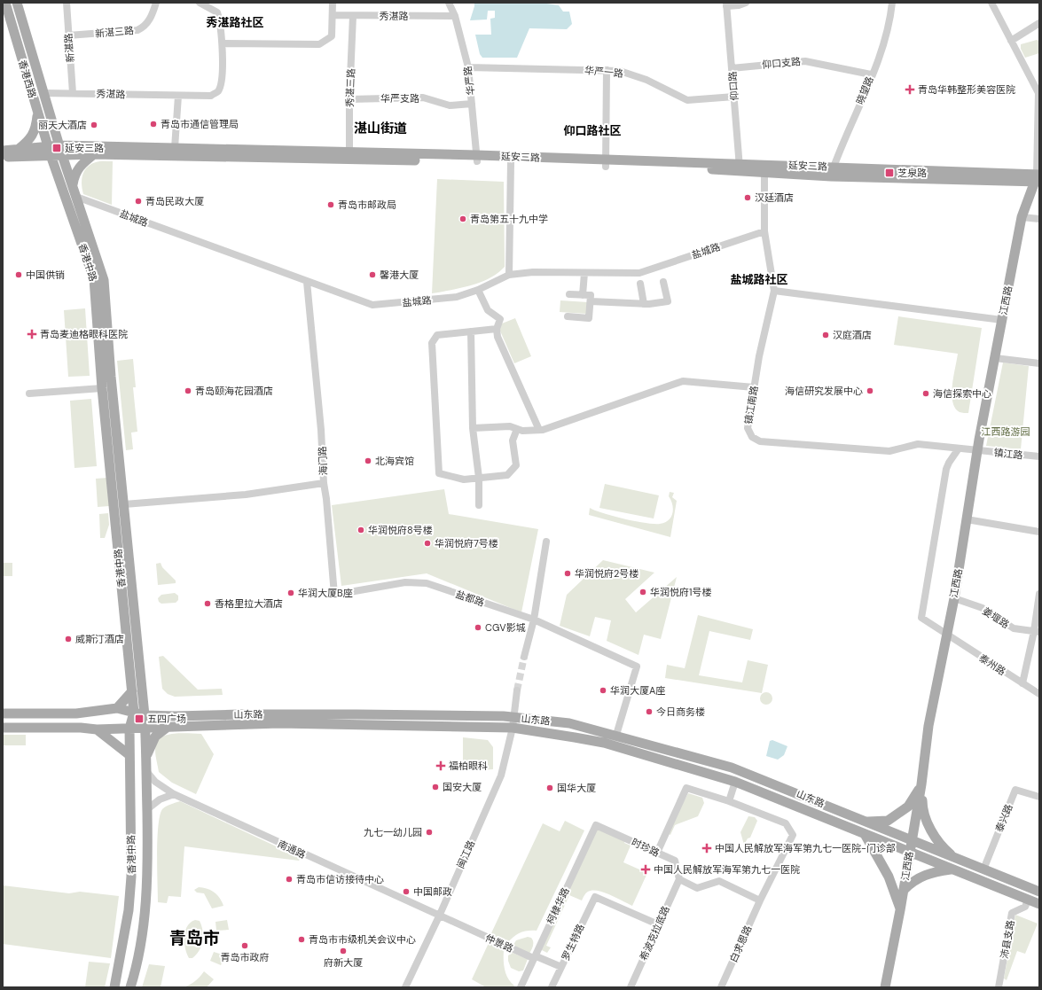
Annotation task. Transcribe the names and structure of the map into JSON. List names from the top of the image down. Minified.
{"streets":{"main road":["香港西路","延安三路","香港中路","江西路","山东路"],"street":["秀湛路","新湛三路","新湛路","仰口支路","华严一路","华严路","仰口路","秀湛三路","晓望路","华严支路","盐城路","镇江南路","镇江路","海门路","盐都路","姜堰路","泰州路","泰兴路","时珍路","南通路","闽江路","柯棣华路","希波克拉底路","沛县支路","罗生特路","仲景路","白求恩路"]},"crossings":[["秀湛路","新湛路"],["秀湛路","香港西路"],["秀湛路","华严路"],["秀湛路","秀湛三路"],["新湛三路","新湛路"],["仰口支路","仰口路"],["仰口支路","晓望路"],["华严一路","华严路"],["华严一路","仰口路"],["香港西路","延安三路"],["香港西路","香港中路"],["华严路","华严支路"],["华严路","延安三路"],["仰口路","延安三路"],["秀湛三路","华严支路"],["秀湛三路","延安三路"],["晓望路","延安三路"],["延安三路","香港中路"],["延安三路","江西路"],["延安三路","镇江南路"],["盐城路","香港中路"],["盐城路","镇江南路"],["盐城路","海门路"],["香港中路","海门路"],["香港中路","山东路"],["香港中路","南通路"],["江西路","镇江南路"],["江西路","镇江路"],["江西路","姜堰路"],["江西路","泰州路"],["江西路","山东路"],["镇江南路","镇江路"],["镇江南路","泰州路"],["海门路","盐都路"],["盐都路","山东路"],["山东路","泰兴路"],["山东路","闽江路"],["山东路","沛县支路"],["时珍路","柯棣华路"],["时珍路","希波克拉底路"],["南通路","闽江路"],["南通路","仲景路"],["闽江路","仲景路"],["柯棣华路","仲景路"],["希波克拉底路","罗生特路"],["罗生特路","仲景路"]],"districts":["秀湛路社区","湛山街道","仰口路社区","盐城路社区","青岛市"],"parks":["江西路游园"],"places":{"health":["青岛华韩整形美容医院","青岛麦迪格眼科医院","福柏眼科","中国人民解放军海军第九七一医院-门诊部","中国人民解放军海军第九七一医院"],"other":["青岛市通信管理局","丽天大酒店","汉廷酒店","青岛民政大厦","青岛市邮政局","青岛第五十九中学","中国供销","馨港大厦","汉庭酒店","青岛颐海花园酒店","海信研究发展中心","海信探索中心","北海宾馆","华润悦府8号楼","华润悦府7号楼","华润悦府2号楼","华润悦府1号楼","华润大厦B座","香格里拉大酒店","CGV影城","威斯汀酒店","华润大厦A座","今日商务楼","国安大厦","国华大厦","九七一幼儿园","青岛市信访接待中心","中国邮政","青岛市市级机关会议中心","青岛市政府","府新大厦"],"transit":["延安三路","芝泉路","五四广场"]}}
